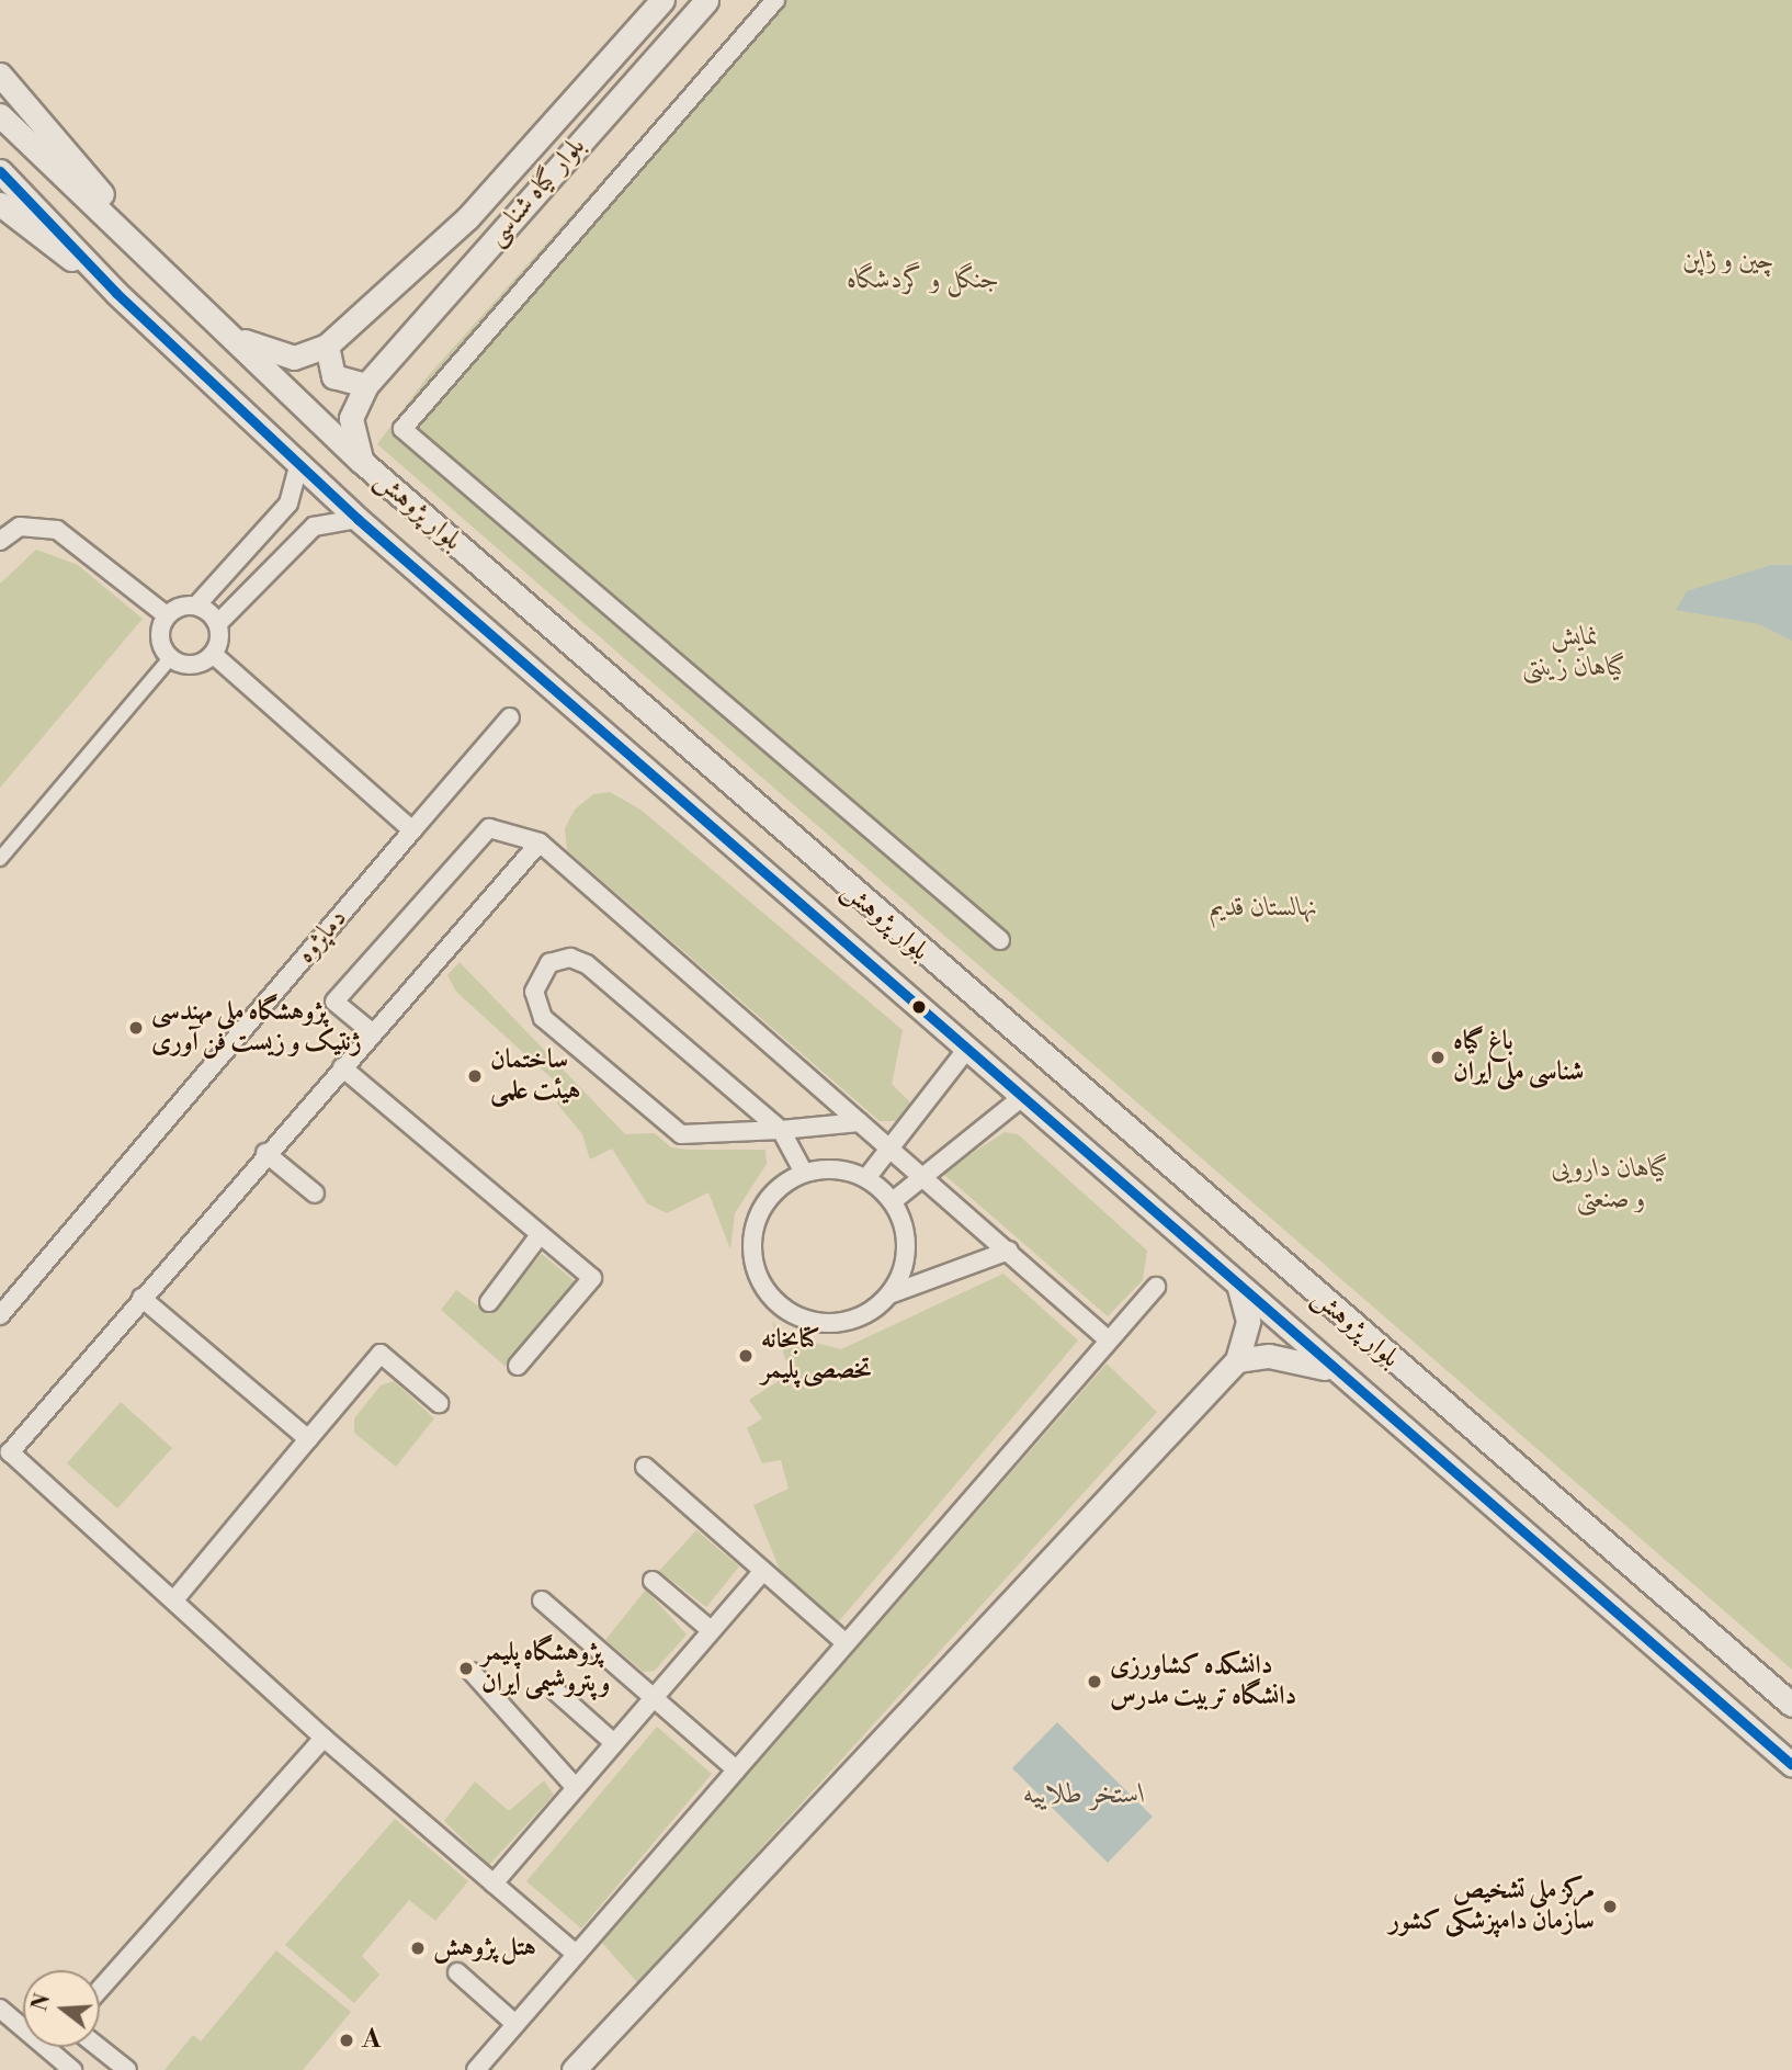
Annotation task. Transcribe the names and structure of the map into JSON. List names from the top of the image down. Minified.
{"streets":{"street":["بلوار گیاه شناسی","بلوار پژوهش","دماپژوه"]},"crossings":[["بلوار گیاه شناسی","بلوار پژوهش"]],"water":["استخر طلاییه"],"parks":["چین و ژاپن","جنگل و گردشگاه","نمایش گیاهان زینتی","نهالستان قدیم","گیاهان دارویی و صنعتی"],"places":["پژوهشگاه ملی مهندسی ژنتیک و زیست فن آوری","باغ گیاه‌ شناسی ملی ایران","ساختمان هیئت علمی","کتابخانه تخصصی پلیمر","پژوهشگاه پلیمر و پتروشیمی ایران","دانشکده کشاورزی دانشگاه تربیت مدرس","مرکز ملی تشخیص سازمان دامپزشکی کشور","هتل پژوهش","A"],"north":"left"}
